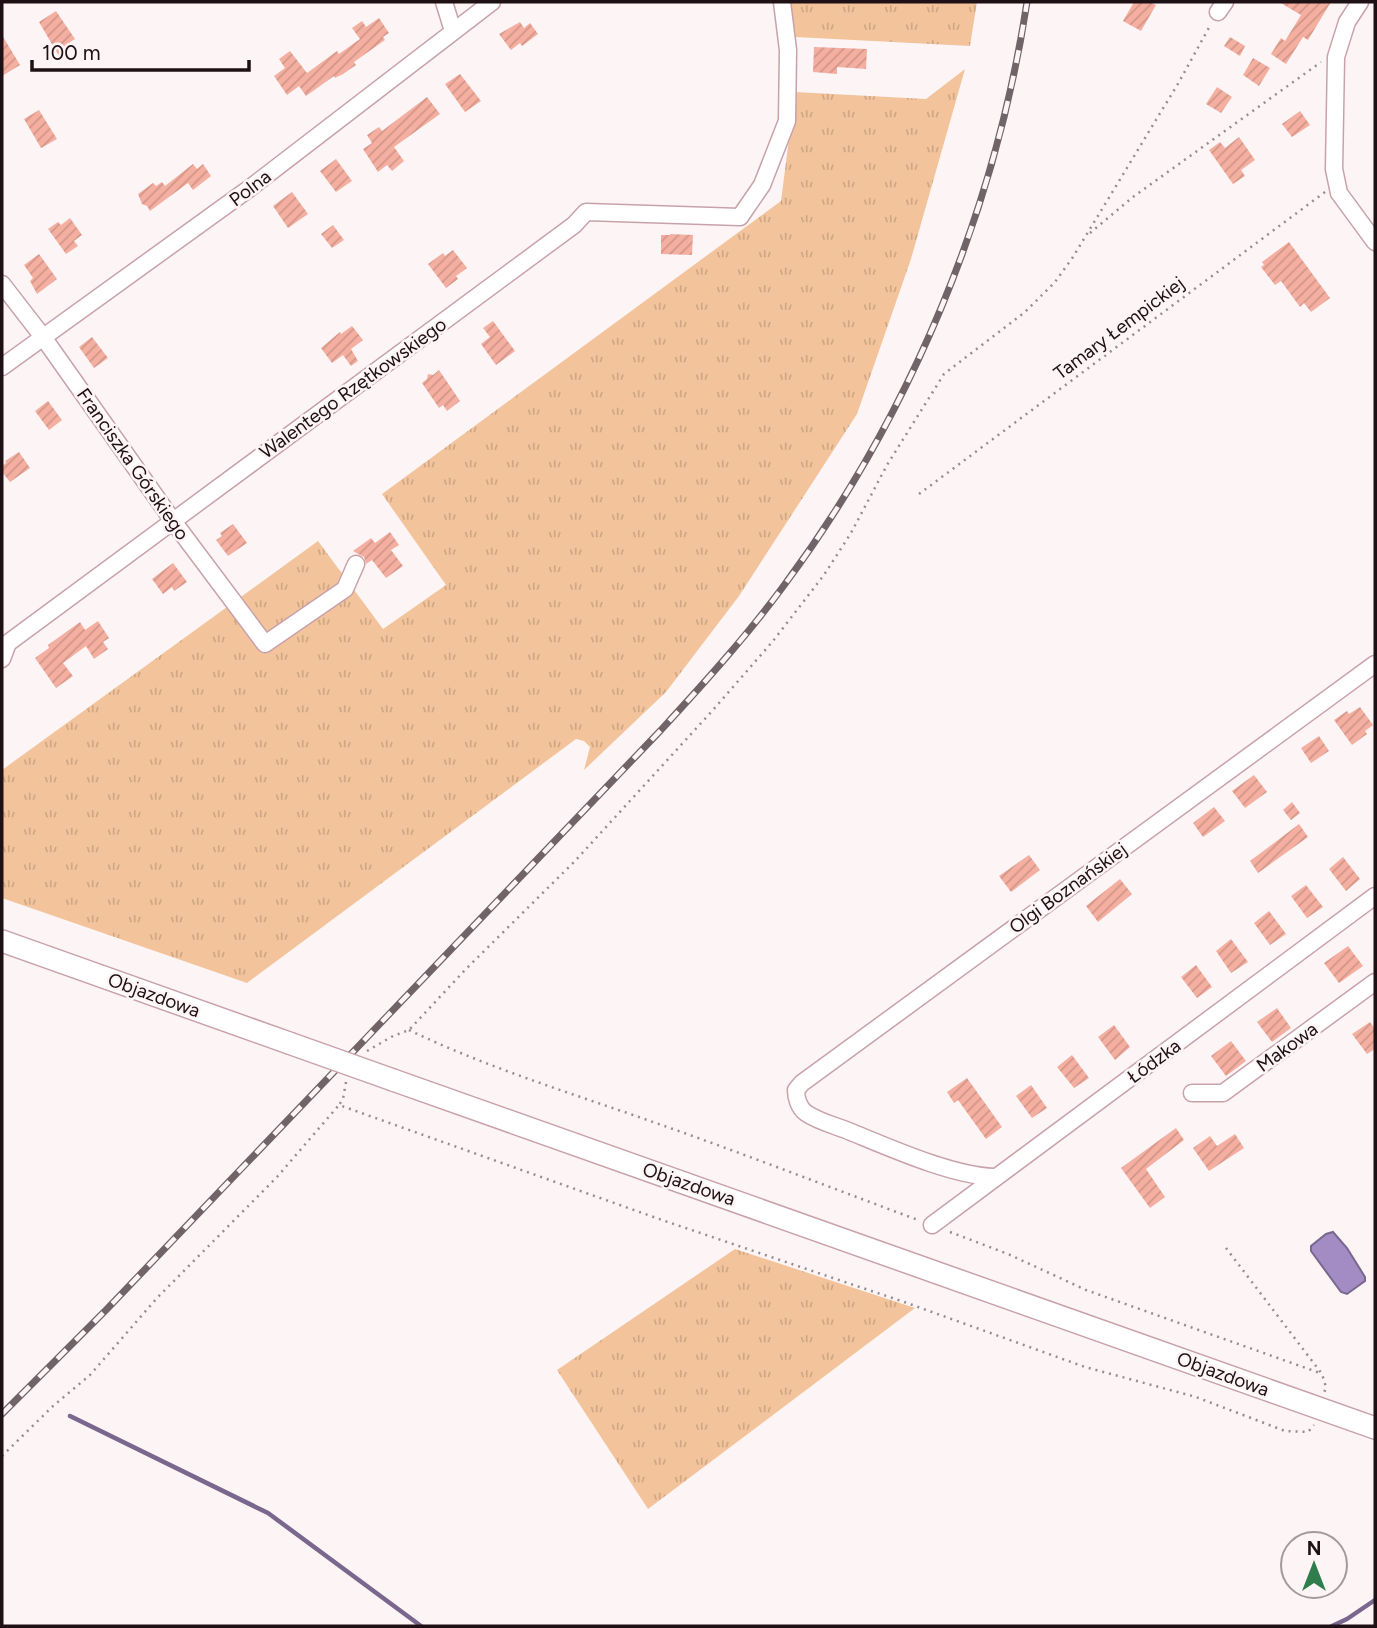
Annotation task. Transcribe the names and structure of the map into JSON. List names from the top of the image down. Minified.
{"streets":{"main road":["Objazdowa"],"street":["Polna","Walentego Rzętkowskiego","Franciszka Górskiego","Olgi Boznańskiej","Makowa","Łódzka"],"path":["Tamary Łempickiej"]},"crossings":[["Polna","Franciszka Górskiego"],["Walentego Rzętkowskiego","Franciszka Górskiego"],["Olgi Boznańskiej","Łódzka"]],"scale_bar":"100 m","north":"top"}
